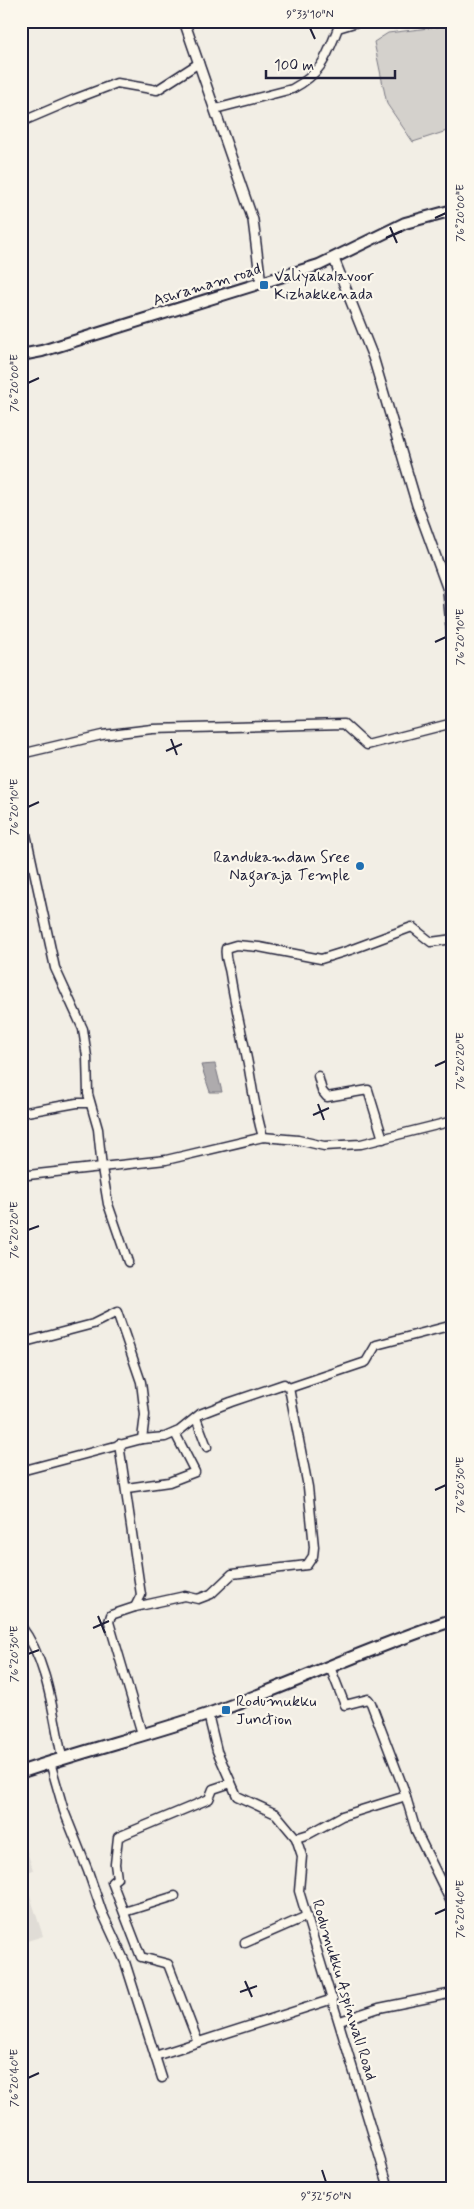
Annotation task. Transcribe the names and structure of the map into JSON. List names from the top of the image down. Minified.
{"streets":{"main road":["Ashramam road"],"street":["Rodumukku Aspinwall Road"]},"places":{"transit":["Valiyakalavoor Kizhakkenada","Rodumukku Junction"],"other":["Randukamdam Sree Nagaraja Temple"]},"scale_bar":"100 m","coordinates":["9°33'10\"N","76°20'00\"E","76°20'10\"E","76°20'20\"E","76°20'30\"E","76°20'40\"E","9°32'50\"N"]}
